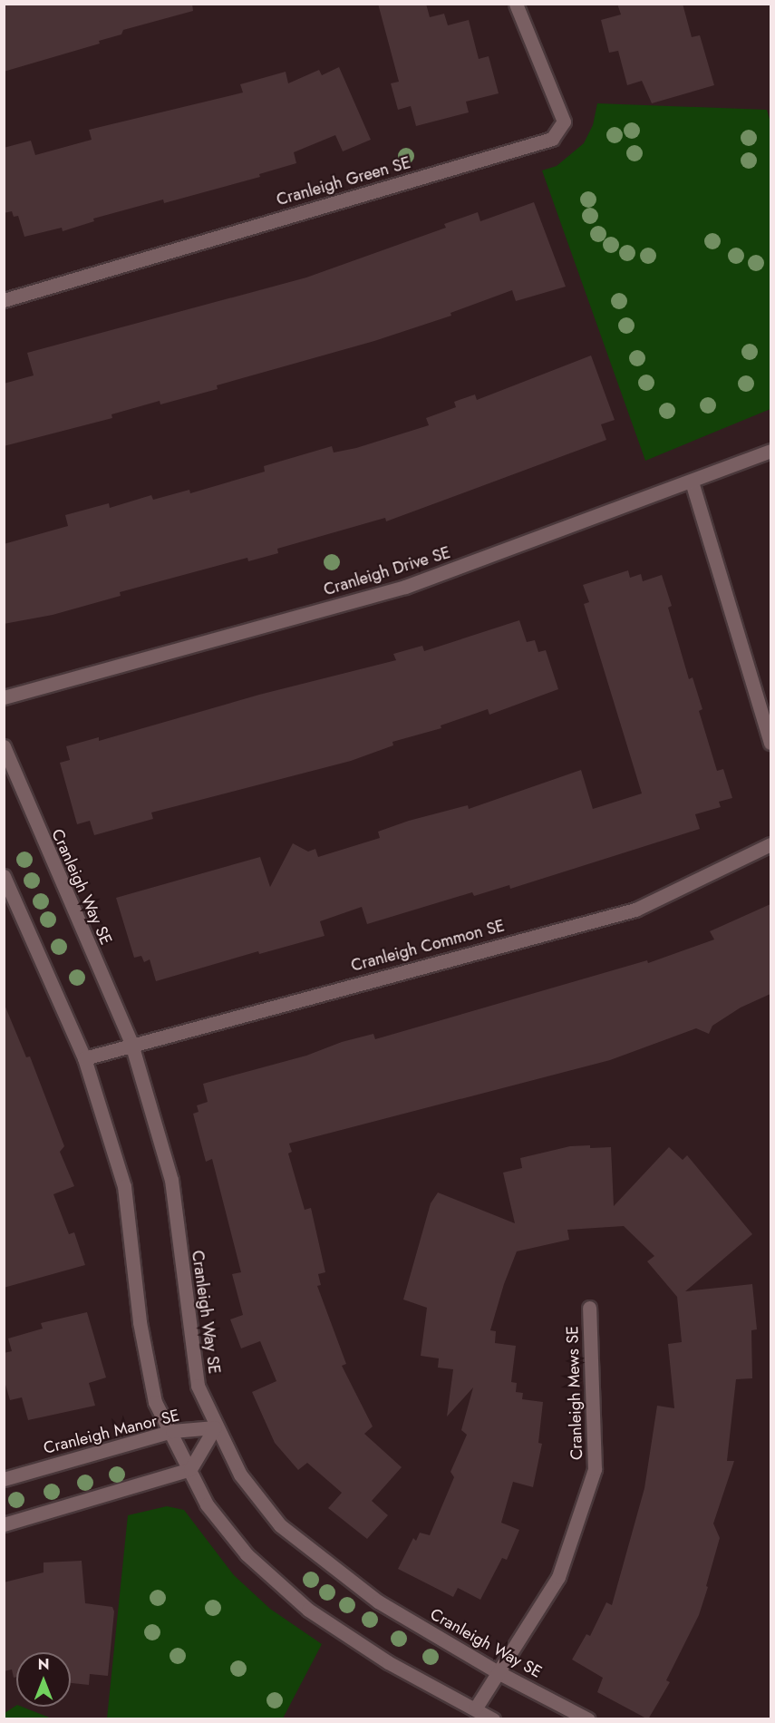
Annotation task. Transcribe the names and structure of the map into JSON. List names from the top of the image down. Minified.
{"streets":{"street":["Cranleigh Green SE","Cranleigh Drive SE","Cranleigh Way SE","Cranleigh Common SE","Cranleigh Mews SE","Cranleigh Manor SE"]},"crossings":[["Cranleigh Way SE","Cranleigh Common SE"],["Cranleigh Way SE","Cranleigh Mews SE"],["Cranleigh Way SE","Cranleigh Manor SE"]],"north":"top"}
